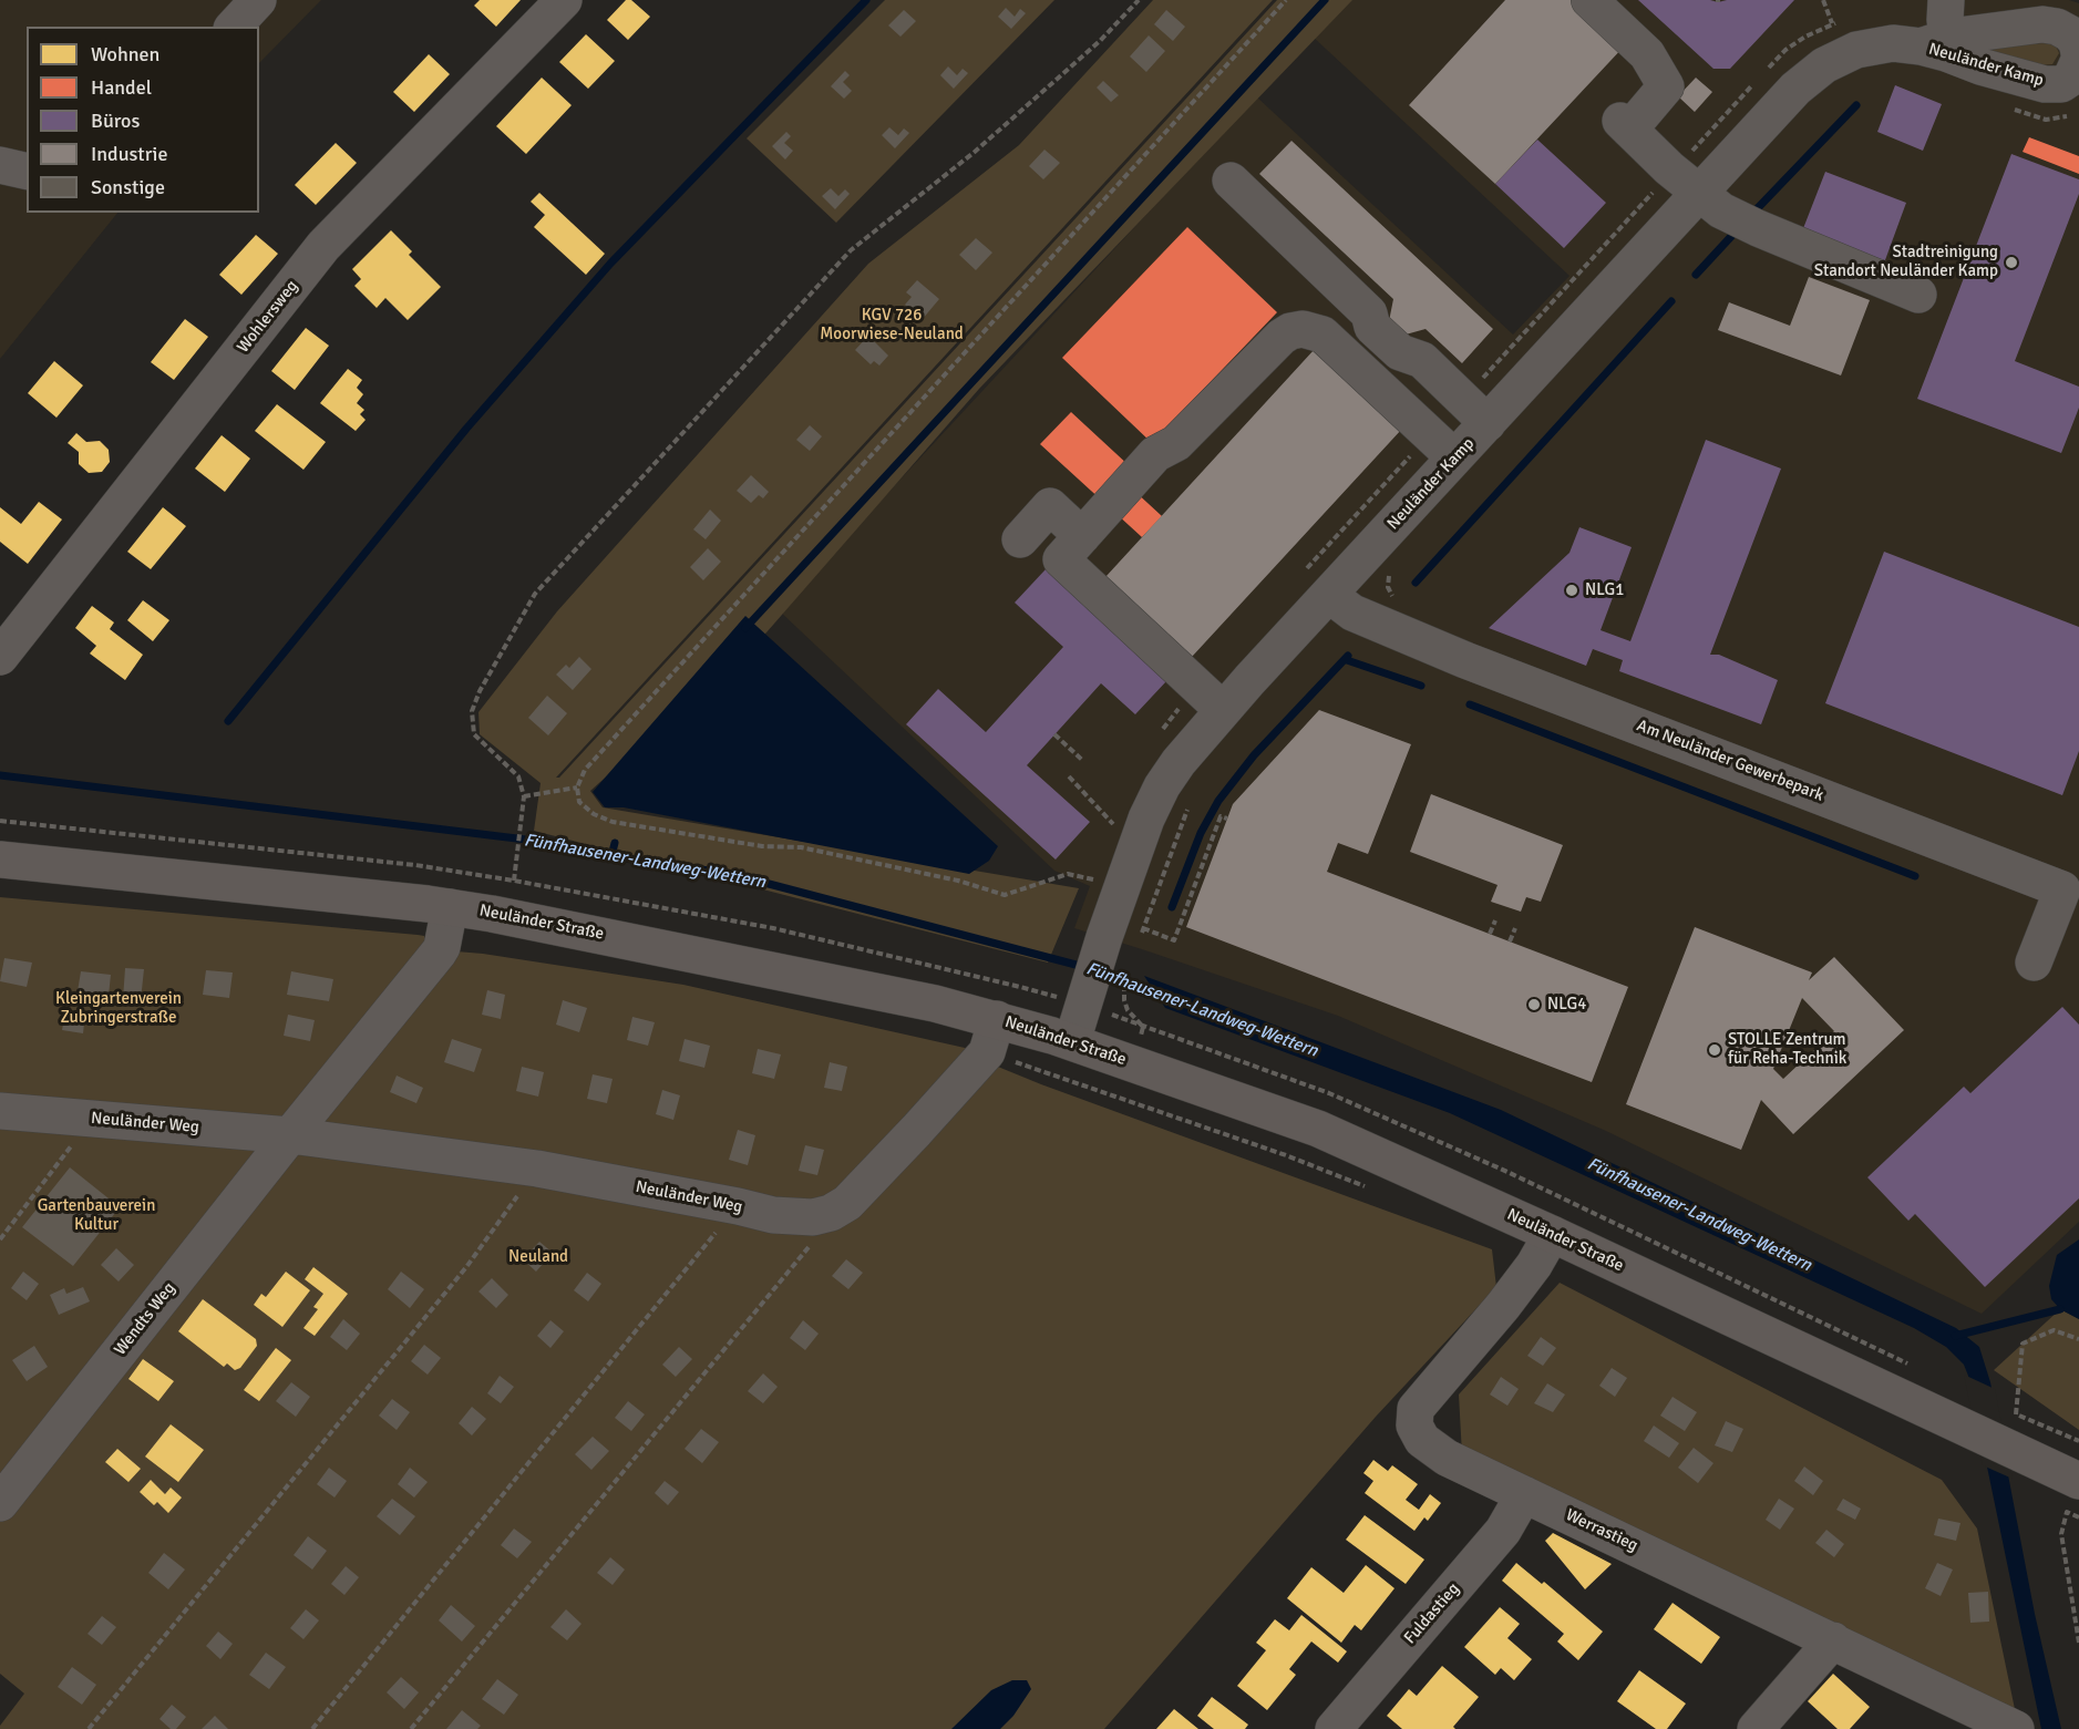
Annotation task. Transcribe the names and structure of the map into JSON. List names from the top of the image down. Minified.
{"streets":{"main road":["Neuländer Straße"],"street":["Neuländer Kamp","Wohlersweg","Am Neuländer Gewerbepark","Neuländer Weg","Wendts Weg","Werrastieg","Fuldastieg"]},"crossings":[["Neuländer Kamp","Am Neuländer Gewerbepark"],["Neuländer Kamp","Neuländer Straße"],["Neuländer Straße","Neuländer Weg"],["Neuländer Straße","Werrastieg"],["Neuländer Weg","Wendts Weg"],["Werrastieg","Fuldastieg"]],"water":["Fünfhausener-Landweg-Wettern"],"parks":["KGV 726 Moorwiese-Neuland","Kleingartenverein Zubringerstraße","Gartenbauverein Kultur","Neuland"],"places":["Stadtreinigung Standort Neuländer Kamp","NLG1","NLG4","STOLLE Zentrum für Reha-Technik"],"legend":["Wohnen","Handel","Büros","Industrie","Sonstige"]}
